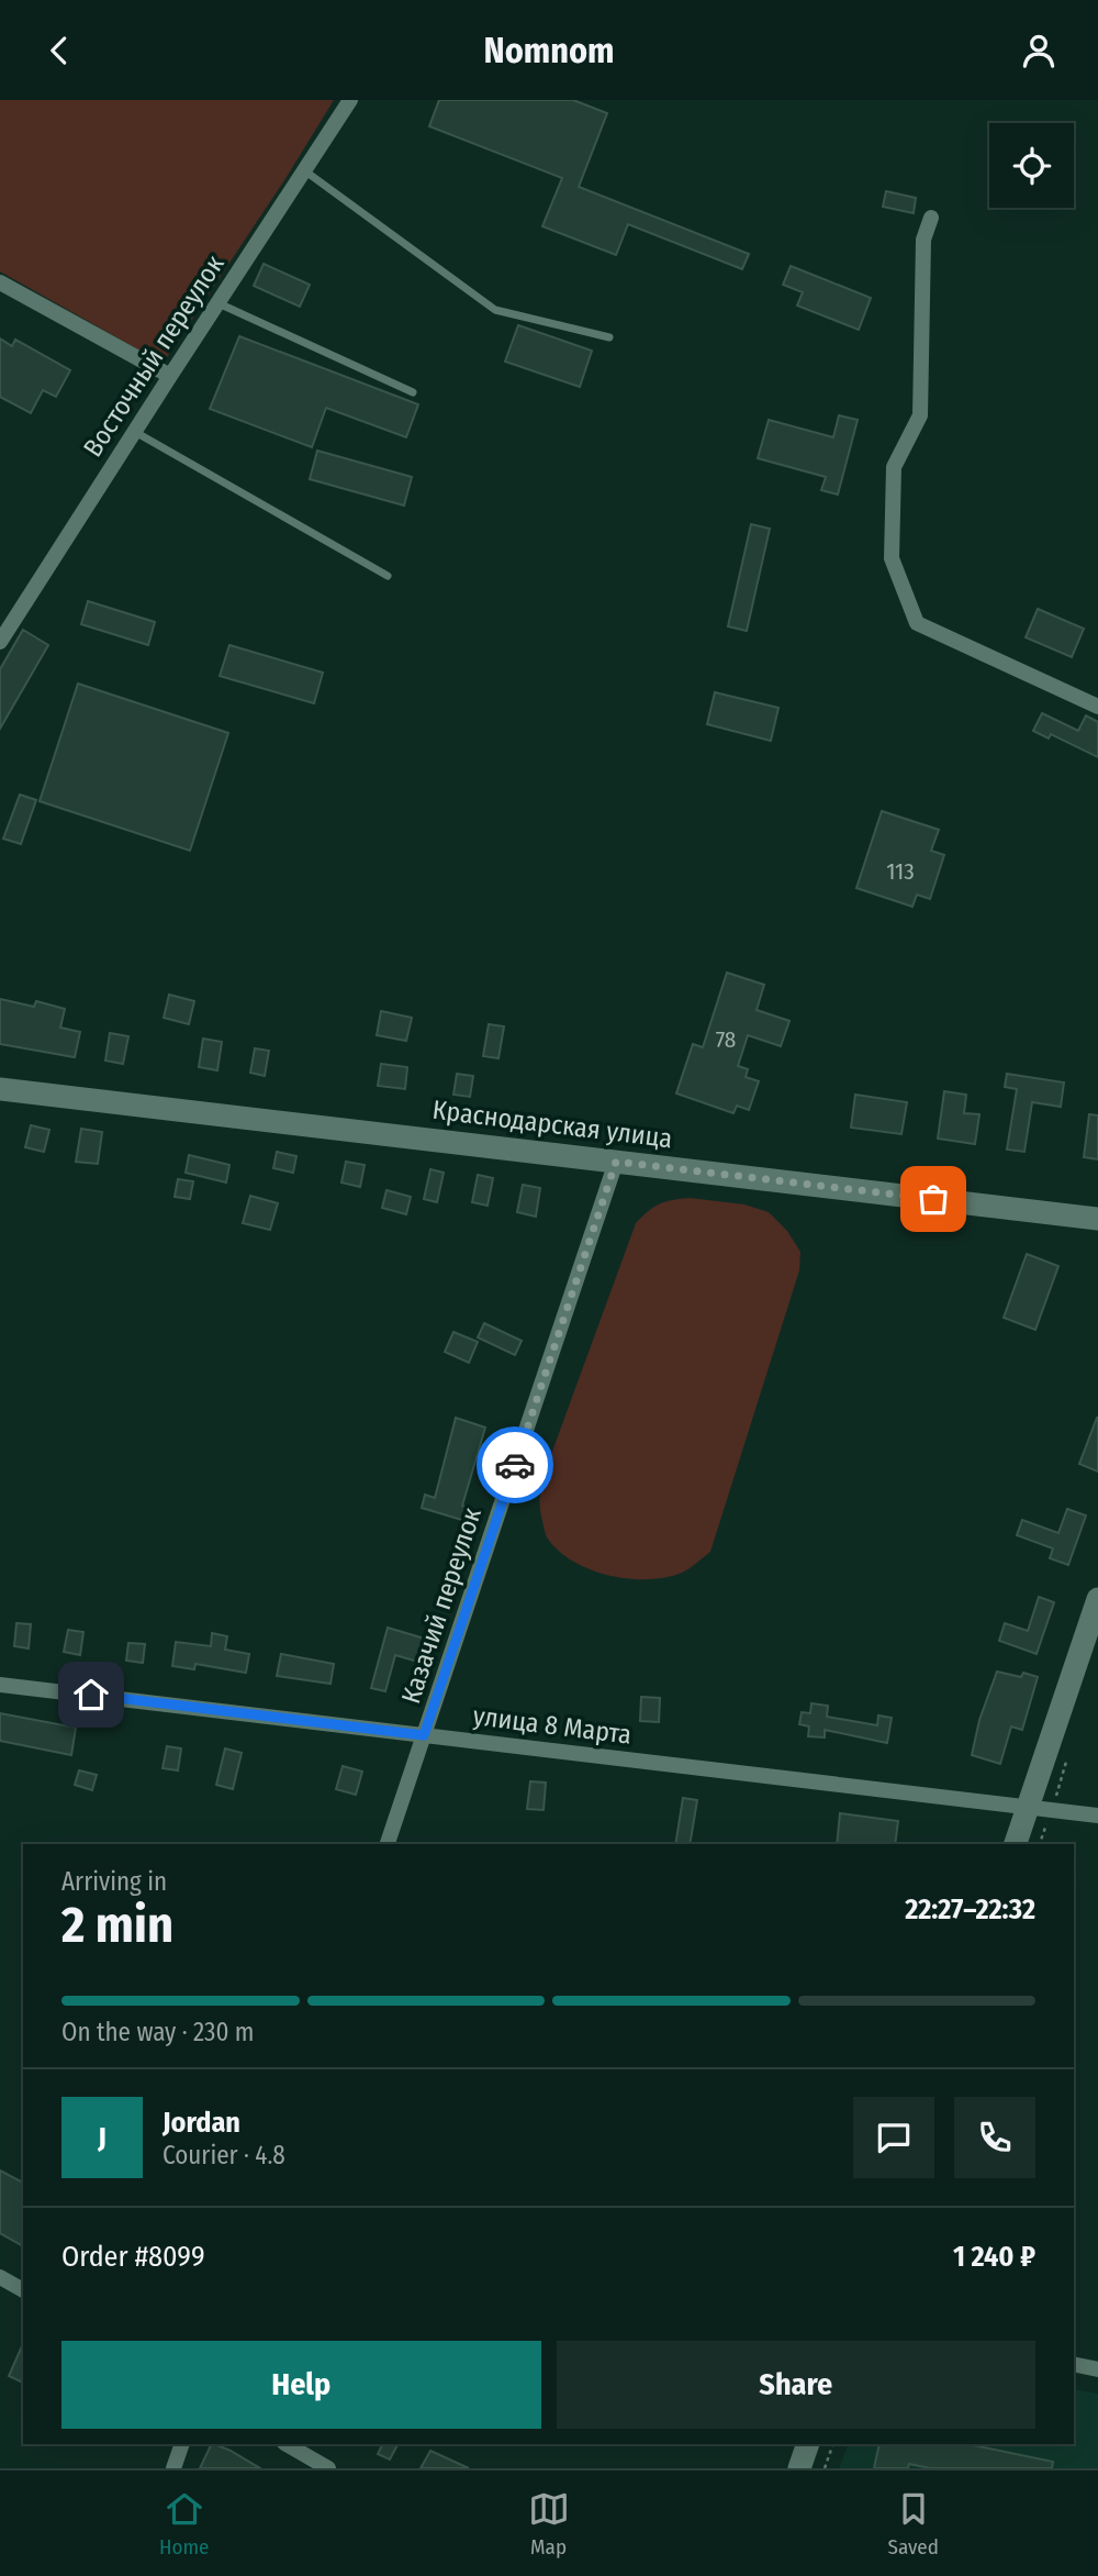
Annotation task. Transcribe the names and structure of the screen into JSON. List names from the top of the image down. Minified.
{"streets":{"street":["Восточный переулок","Краснодарская улица","Казачий переулок","улица 8 Марта"]},"crossings":[["Краснодарская улица","Казачий переулок"],["Казачий переулок","улица 8 Марта"]],"house_numbers":["113","78"],"page":{"header":"Nomnom","heading":["2 min","Arriving in","22:27–22:32"],"panel":["Jordan","Courier · 4.8","Order #8099","1 240 ₽"],"bar":"On the way · 230 m","round":"J","buttons":["Help","Share"],"tabs":["Home","Map","Saved"]}}
